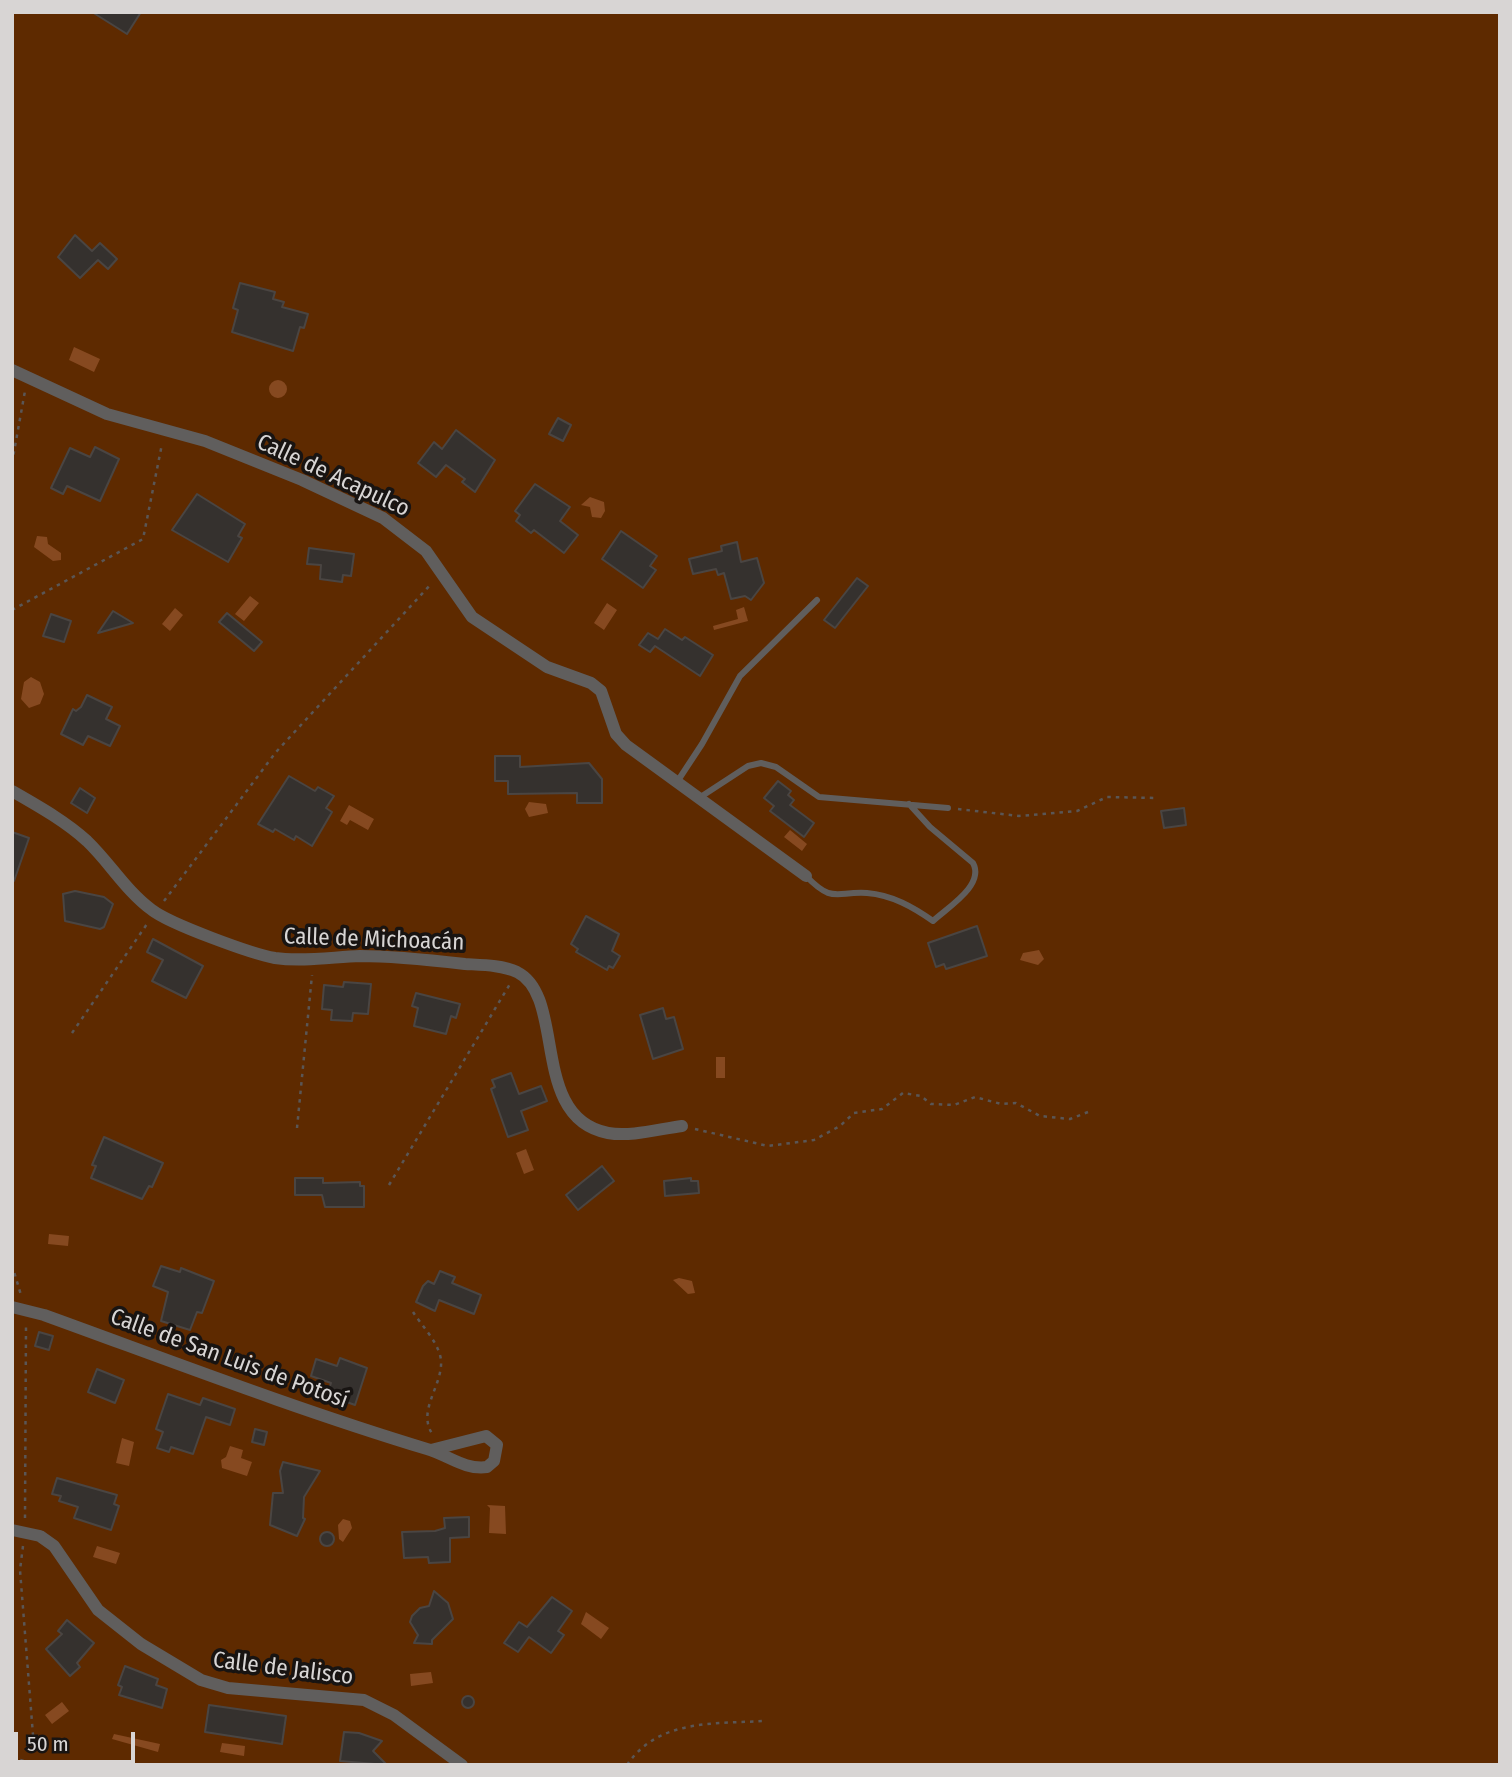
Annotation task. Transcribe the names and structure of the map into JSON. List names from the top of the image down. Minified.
{"streets":{"street":["Calle de Acapulco","Calle de Michoacán","Calle de San Luis de Potosí","Calle de Jalisco"]},"scale_bar":"50 m"}
